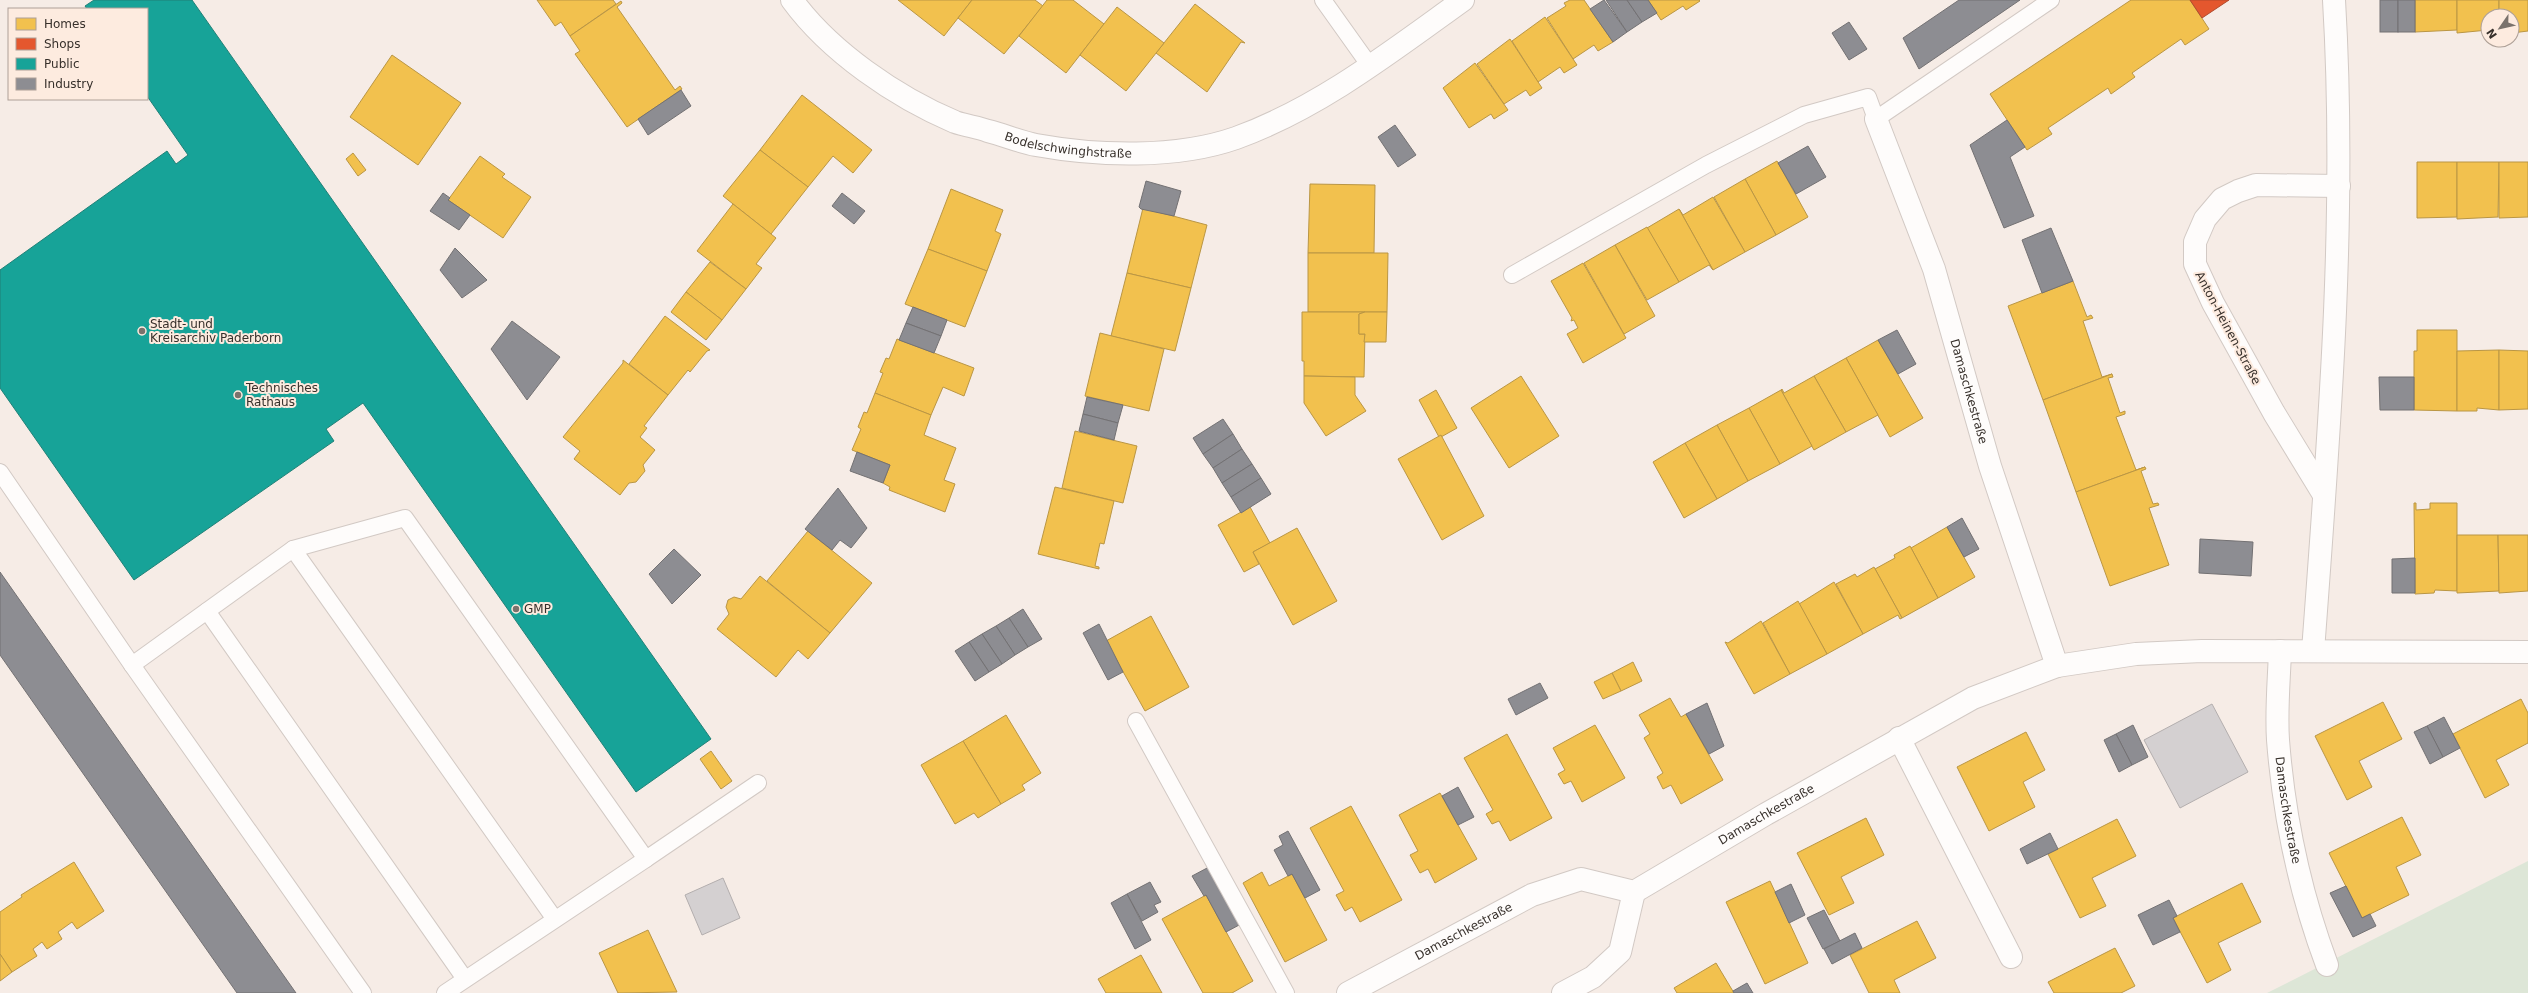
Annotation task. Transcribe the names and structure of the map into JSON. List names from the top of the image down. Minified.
{"streets":{"street":["Bodelschwinghstraße","Anton-Heinen-Straße","Damaschkestraße"]},"places":["Stadt- und Kreisarchiv Paderborn","Technisches Rathaus","GMP"],"legend":["Homes","Shops","Public","Industry"],"north":"bottom left"}
